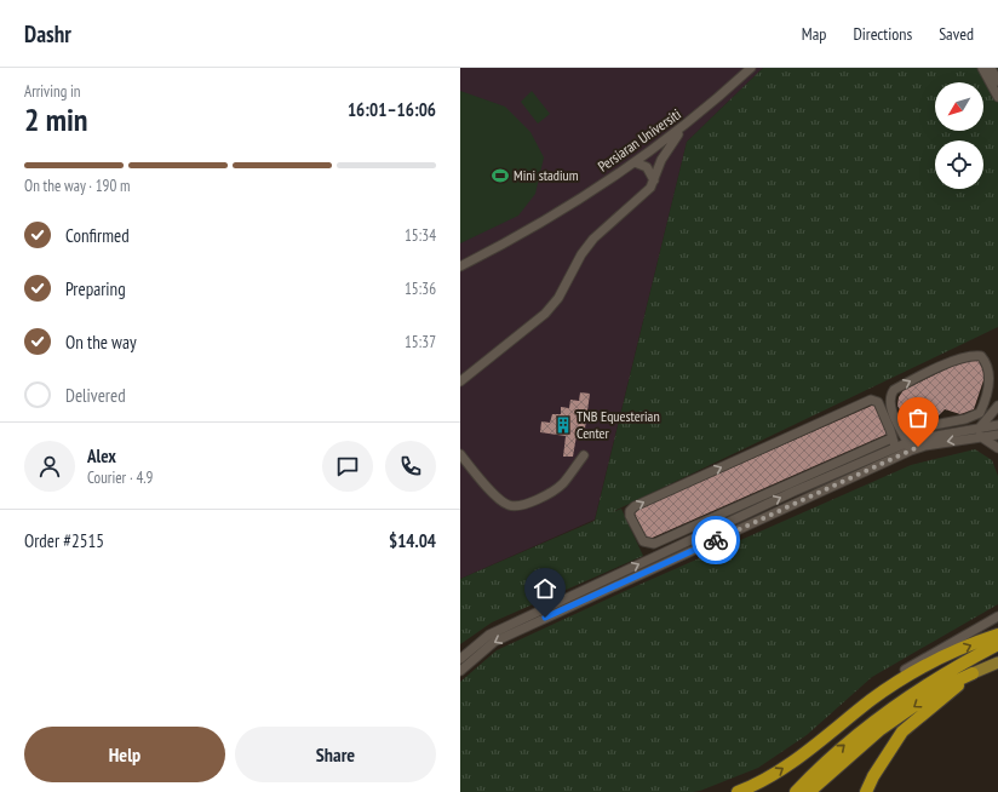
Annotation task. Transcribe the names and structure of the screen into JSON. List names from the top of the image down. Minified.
{"streets":{"street":["Persiaran Universiti"]},"places":{"sports":["Mini stadium"],"building":["TNB Equesterian Center"]},"north":"bottom left","page":{"header":"Dashr","nav":["Map","Directions","Saved"],"heading":["2 min","Arriving in","16:01–16:06"],"panel":["Alex","Courier · 4.9","Order #2515","$14.04"],"bar":"On the way · 190 m","list":[["Confirmed","15:34"],["Preparing","15:36"],["On the way","15:37"],"Delivered"],"buttons":["Help","Share"]}}
